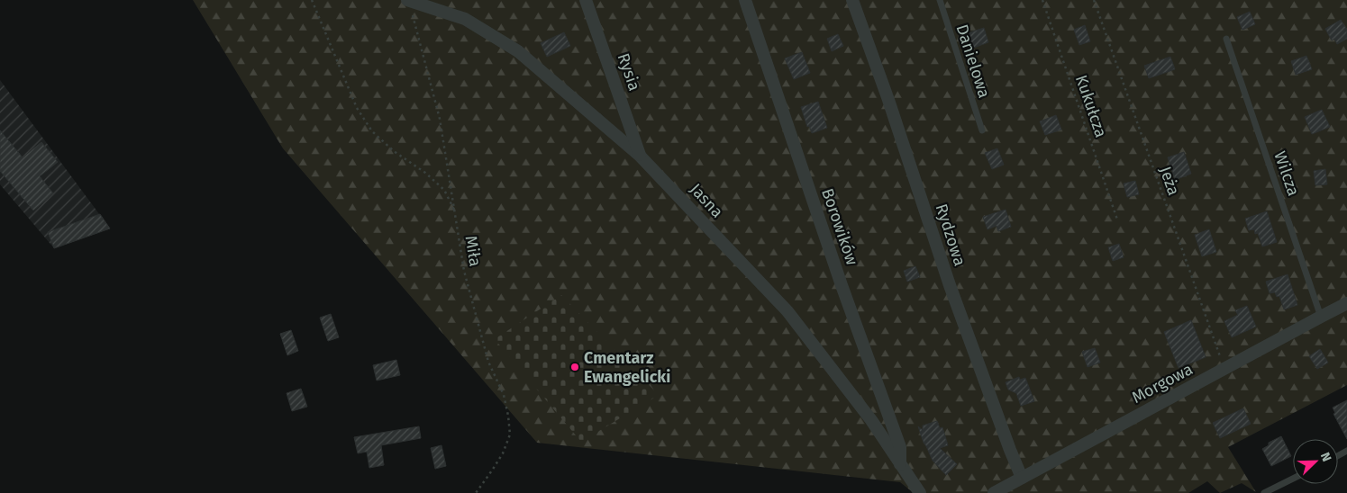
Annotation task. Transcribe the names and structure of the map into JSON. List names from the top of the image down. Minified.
{"streets":{"street":["Rysia","Jasna","Borowików","Rydzowa","Morgowa"],"lane":["Danielowa","Wilcza"],"path":["Kukułcza","Jeża","Miła"]},"crossings":[["Rysia","Jasna"],["Wilcza","Morgowa"],["Jeża","Morgowa"],["Jasna","Borowików"],["Jasna","Miła"],["Rydzowa","Morgowa"]],"places":["Cmentarz Ewangelicki"],"north":"top right"}
